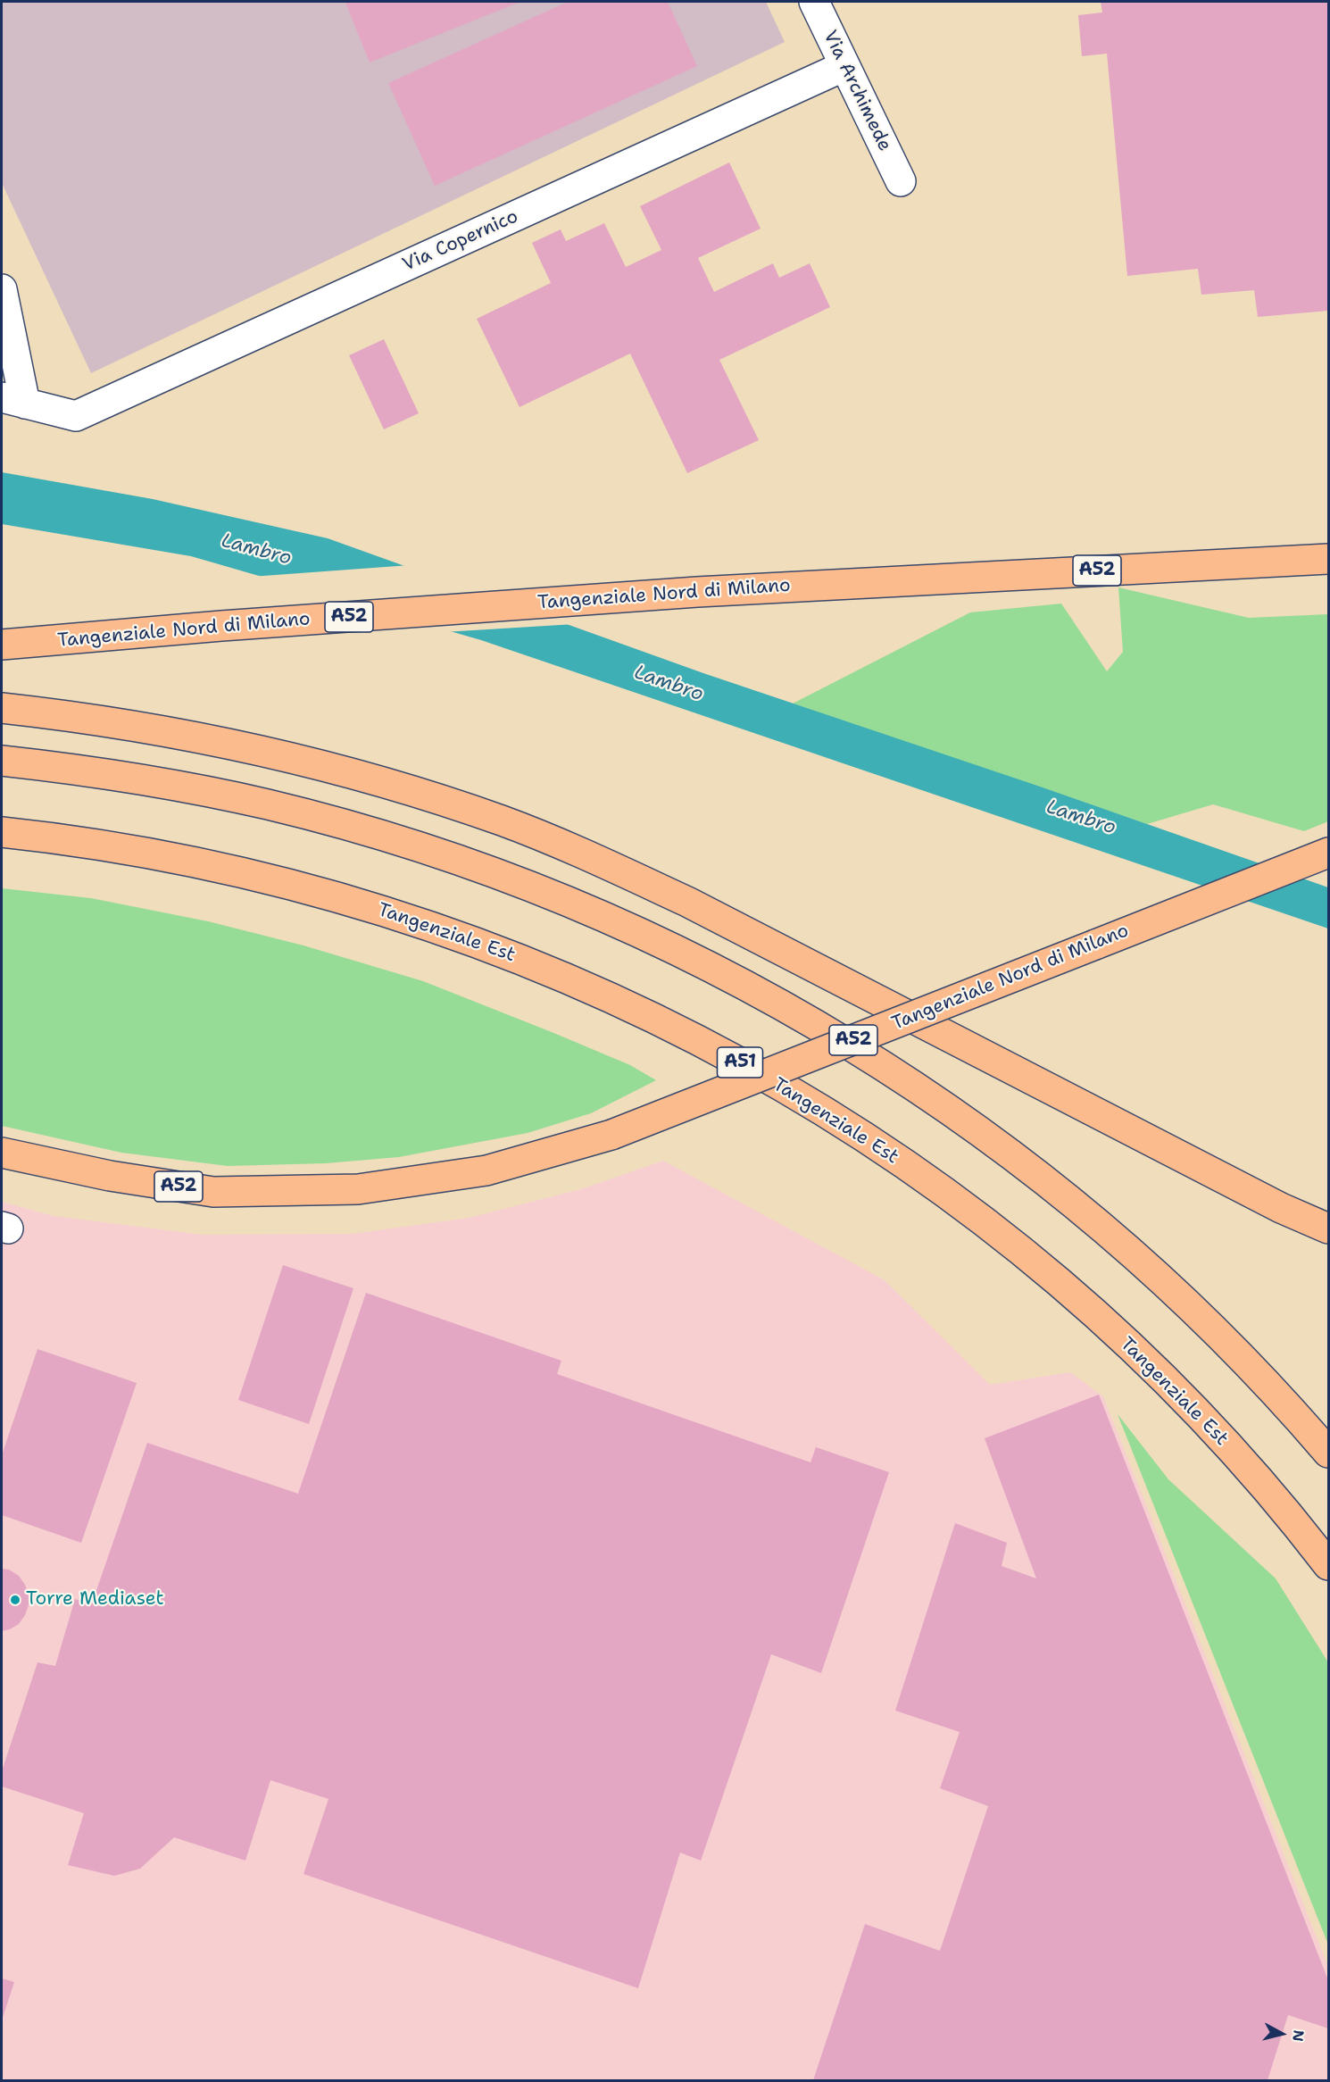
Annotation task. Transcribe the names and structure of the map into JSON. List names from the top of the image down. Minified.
{"streets":{"highway":["A52","Tangenziale Nord di Milano","Tangenziale Est","A51"],"lane":["Via Archimede","Via Copernico"]},"crossings":[["Via Archimede","Via Copernico"]],"water":["Lambro"],"places":["Torre Mediaset"],"north":"right"}
